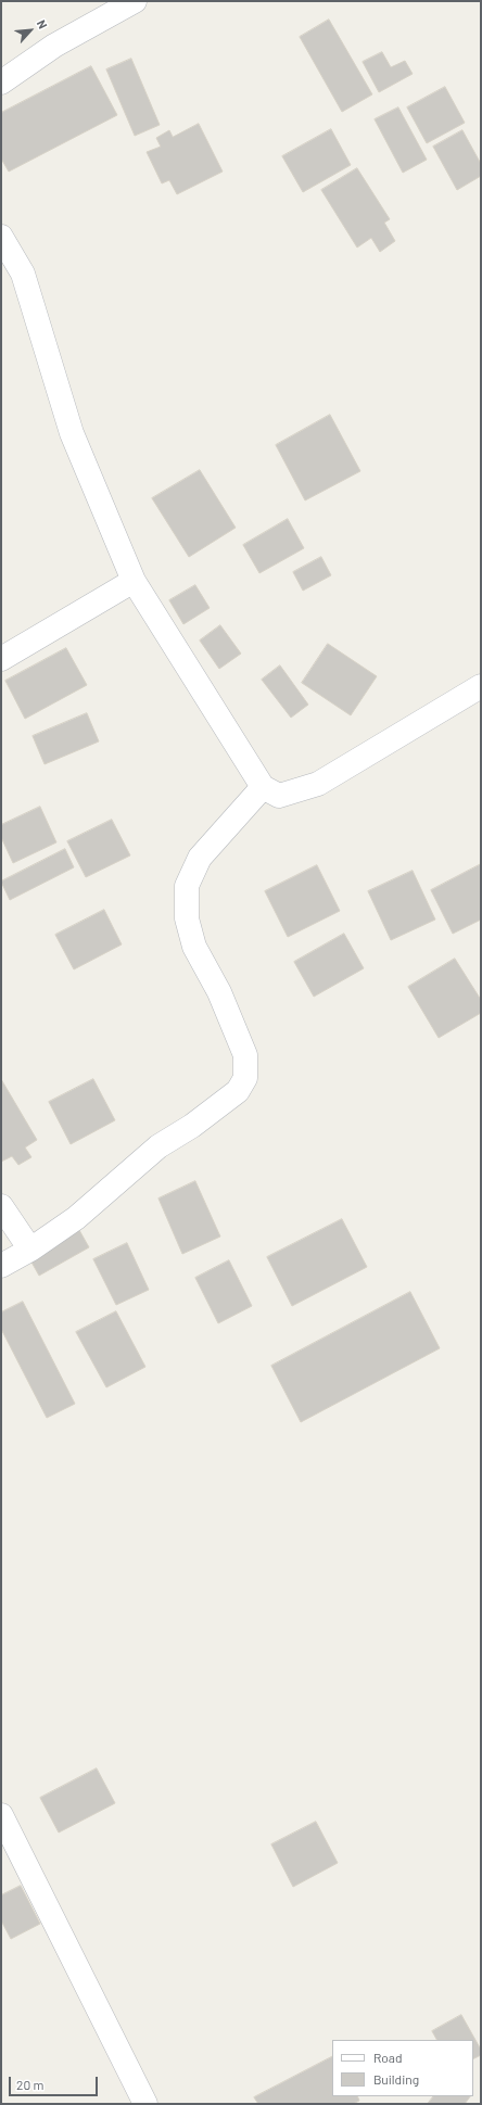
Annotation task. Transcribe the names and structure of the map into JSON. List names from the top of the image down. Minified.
{"legend":["Road","Building"],"scale_bar":"20 m","north":"top right"}
